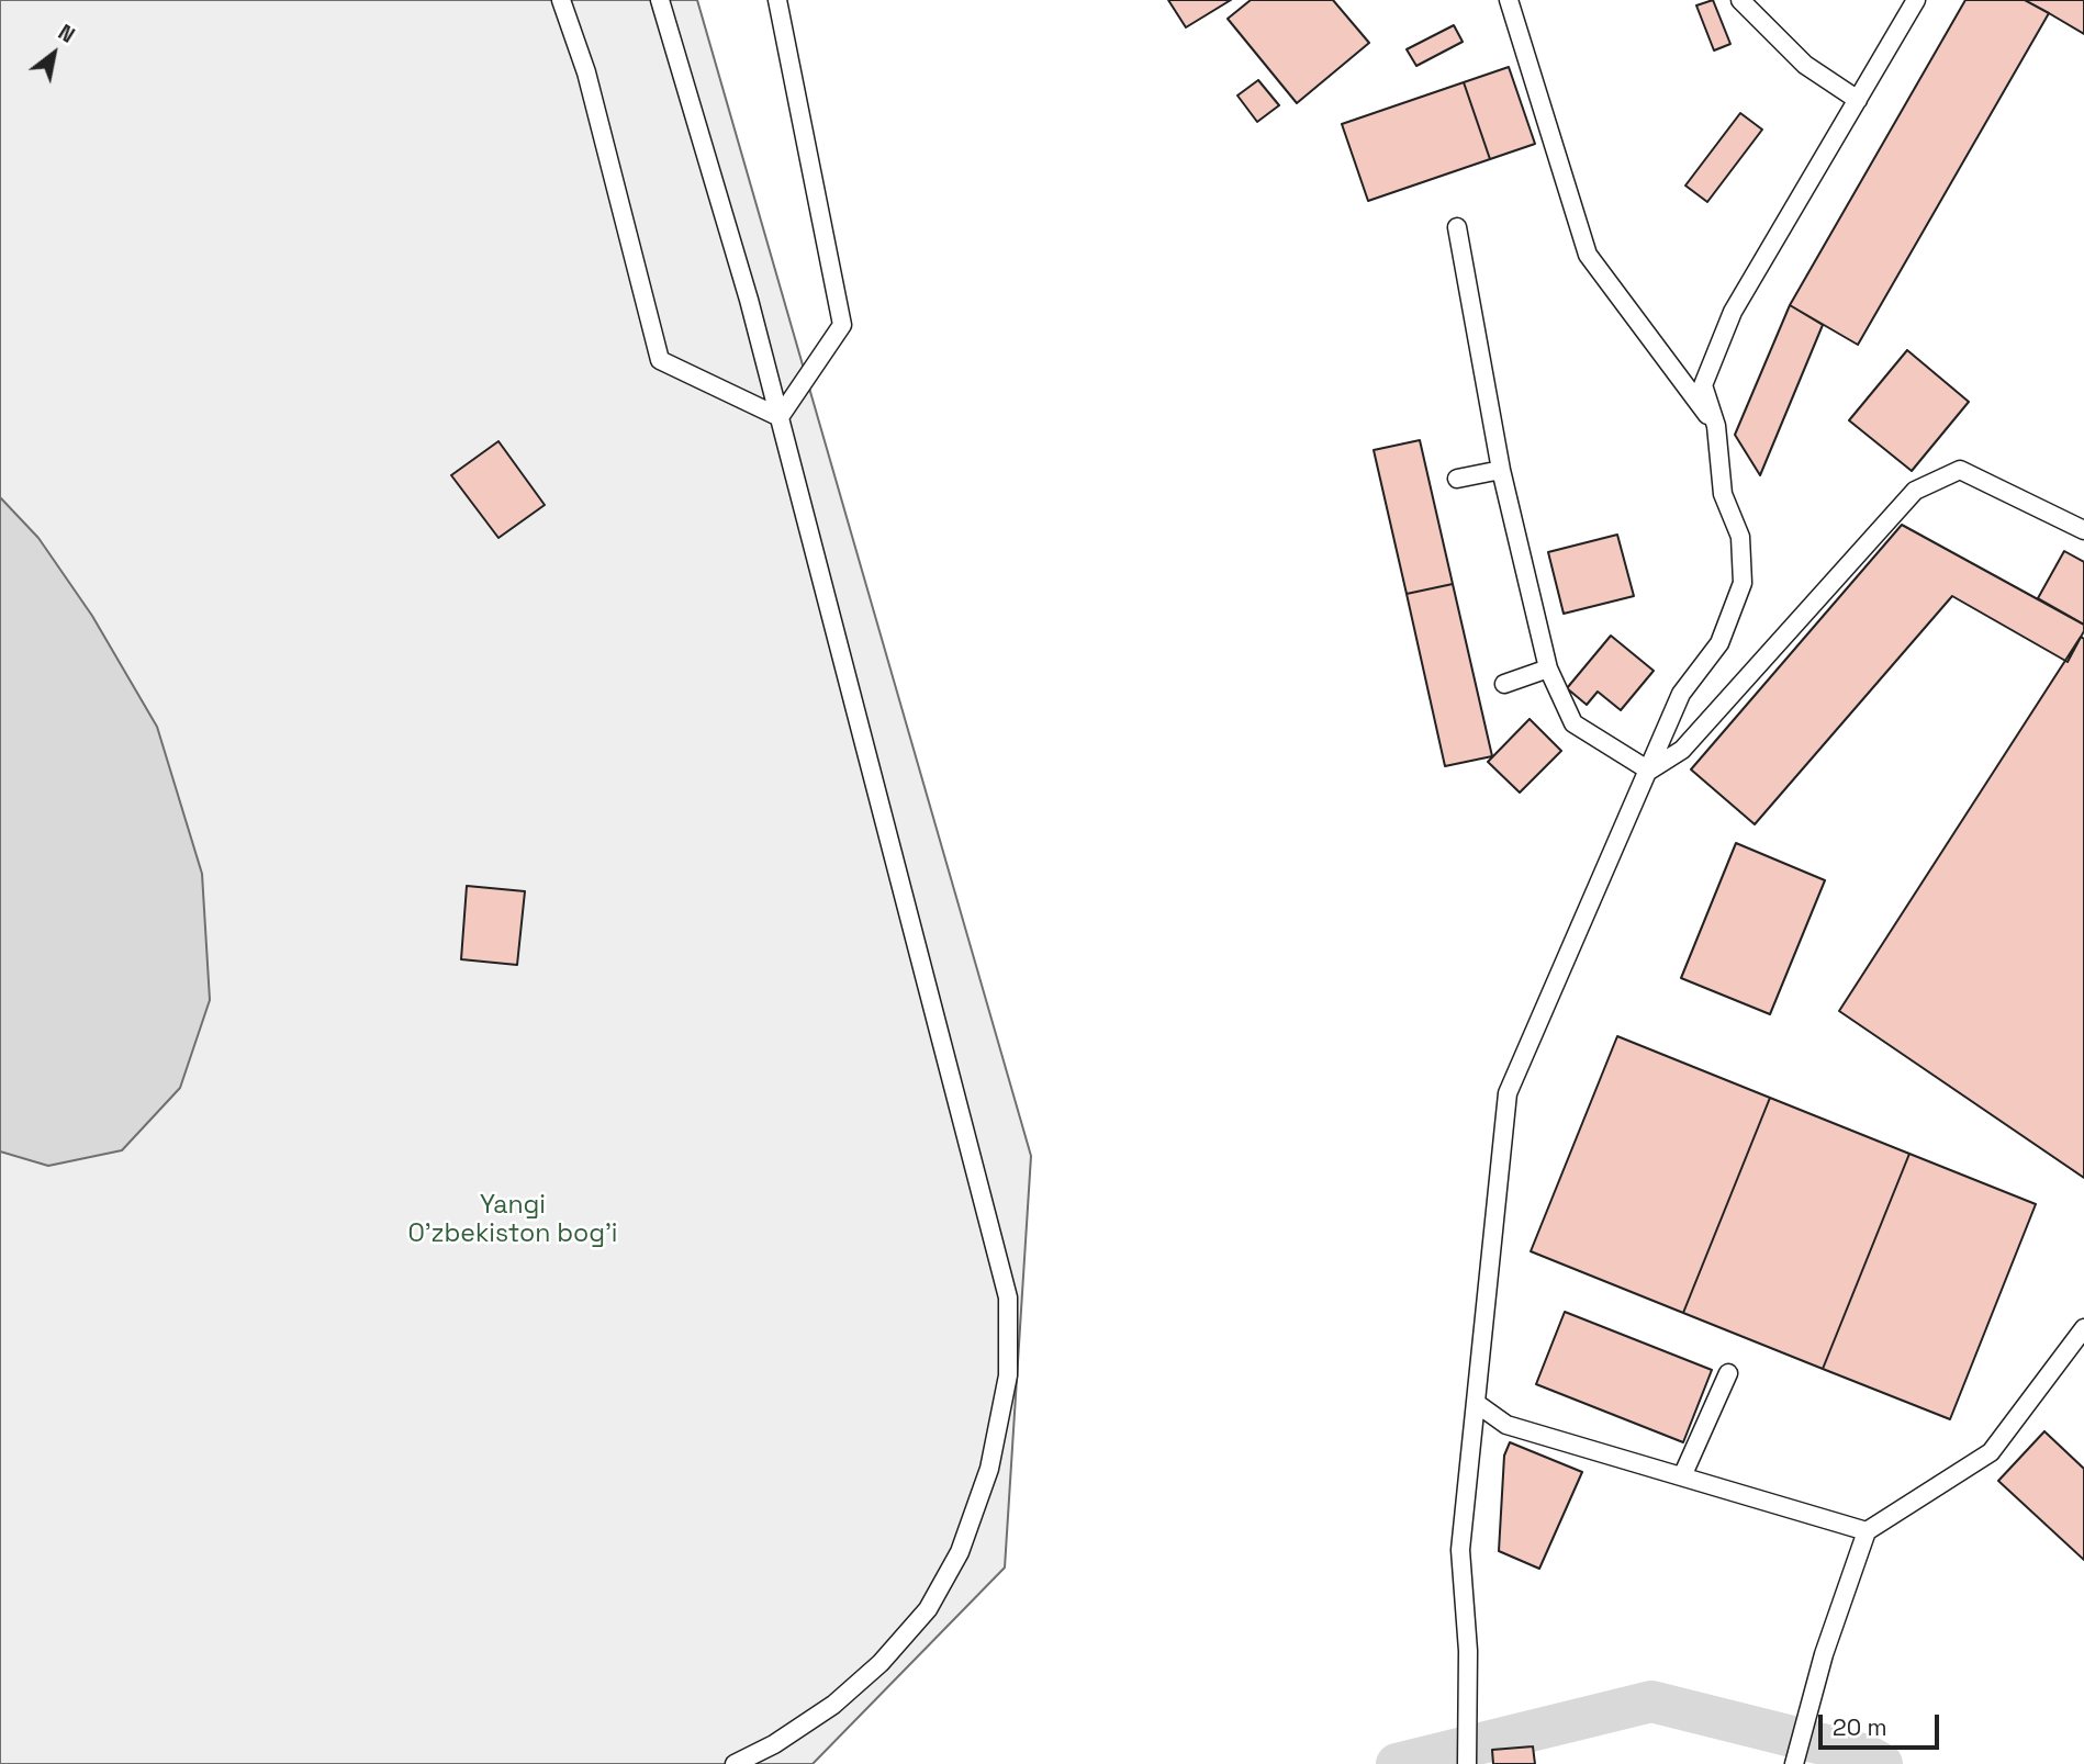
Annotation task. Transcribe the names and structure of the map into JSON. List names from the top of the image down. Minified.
{"parks":["Yangi O'zbekiston bog'i"],"scale_bar":"20 m","north":"top right"}
